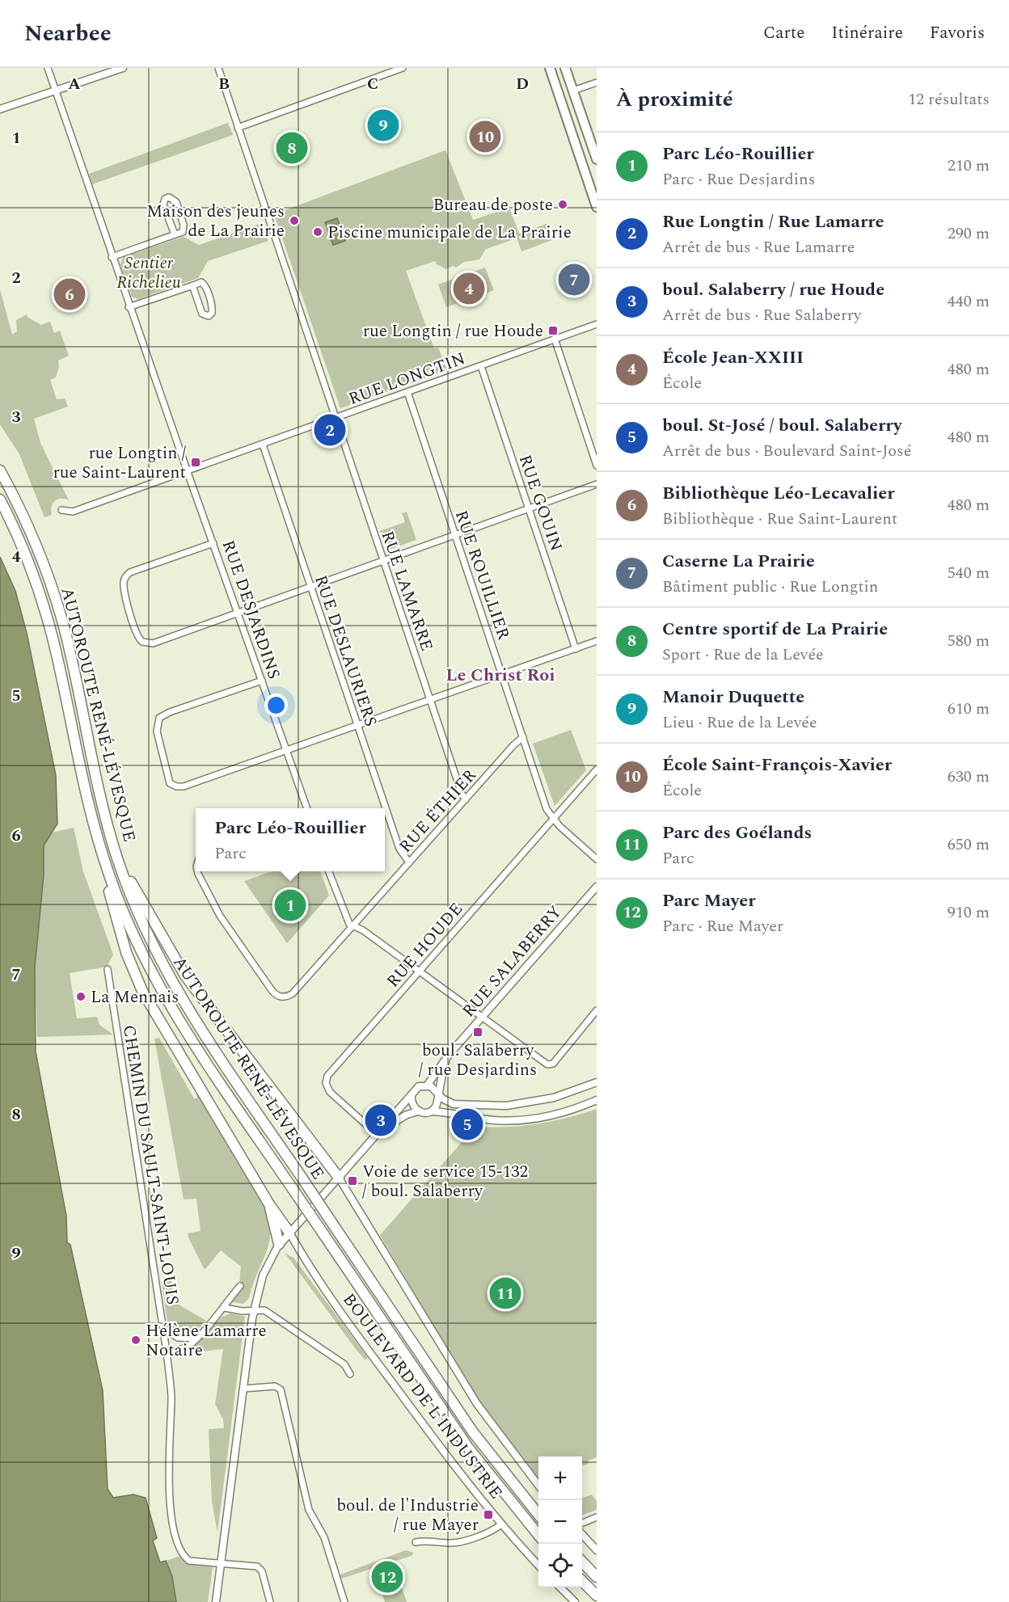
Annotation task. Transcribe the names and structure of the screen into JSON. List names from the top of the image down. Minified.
{"streets":{"highway":["AUTOROUTE RENÉ-LÉVESQUE"],"street":["RUE LONGTIN","RUE GOUIN","RUE ROUILLIER","RUE LAMARRE","RUE DESJARDINS","RUE DESLAURIERS","RUE ÉTHIER","RUE HOUDE","RUE SALABERRY","CHEMIN DU SAULT-SAINT-LOUIS","BOULEVARD DE L'INDUSTRIE"]},"crossings":[["RUE LONGTIN","RUE GOUIN"],["RUE LONGTIN","RUE ROUILLIER"],["RUE LONGTIN","RUE LAMARRE"],["RUE LONGTIN","RUE DESJARDINS"],["RUE LONGTIN","RUE DESLAURIERS"],["RUE ROUILLIER","RUE ÉTHIER"],["RUE ROUILLIER","RUE HOUDE"],["RUE LAMARRE","RUE ÉTHIER"],["RUE DESLAURIERS","RUE ÉTHIER"]],"districts":["Le Christ Roi"],"parks":["Sentier Richelieu"],"places":{"other":["Bureau de poste","Maison des jeunes de La Prairie","Piscine municipale de La Prairie","La Mennais","Hélène Lamarre Notaire"],"transit":["rue Longtin / rue Houde","rue Longtin / rue Saint-Laurent","boul. Salaberry / rue Desjardins","Voie de service 15-132 / boul. Salaberry","boul. de l'Industrie / rue Mayer"]},"page":{"header":"Nearbee","nav":["Carte","Itinéraire","Favoris"],"heading":["À proximité","12 résultats"],"pins":["9","10","8","7","4","6","2","1","3","5","11","12"],"list":[{"mark":"1","name":"Parc Léo-Rouillier","note":"Parc · Rue Desjardins","value":"210 m"},{"mark":"2","name":"Rue Longtin / Rue Lamarre","note":"Arrêt de bus · Rue Lamarre","value":"290 m"},{"mark":"3","name":"boul. Salaberry / rue Houde","note":"Arrêt de bus · Rue Salaberry","value":"440 m"},{"mark":"4","name":"École Jean-XXIII","note":"École","value":"480 m"},{"mark":"5","name":"boul. St-José / boul. Salaberry","note":"Arrêt de bus · Boulevard Saint-José","value":"480 m"},{"mark":"6","name":"Bibliothèque Léo-Lecavalier","note":"Bibliothèque · Rue Saint-Laurent","value":"480 m"},{"mark":"7","name":"Caserne La Prairie","note":"Bâtiment public · Rue Longtin","value":"540 m"},{"mark":"8","name":"Centre sportif de La Prairie","note":"Sport · Rue de la Levée","value":"580 m"},{"mark":"9","name":"Manoir Duquette","note":"Lieu · Rue de la Levée","value":"610 m"},{"mark":"10","name":"École Saint-François-Xavier","note":"École","value":"630 m"},{"mark":"11","name":"Parc des Goélands","note":"Parc","value":"650 m"},{"mark":"12","name":"Parc Mayer","note":"Parc · Rue Mayer","value":"910 m"}],"popup":["Parc Léo-Rouillier","Parc"],"map_buttons":["+","−"]},"grid":{"columns":["A","B","C","D"],"rows":["1","2","3","4","5","6","7","8","9"]}}
